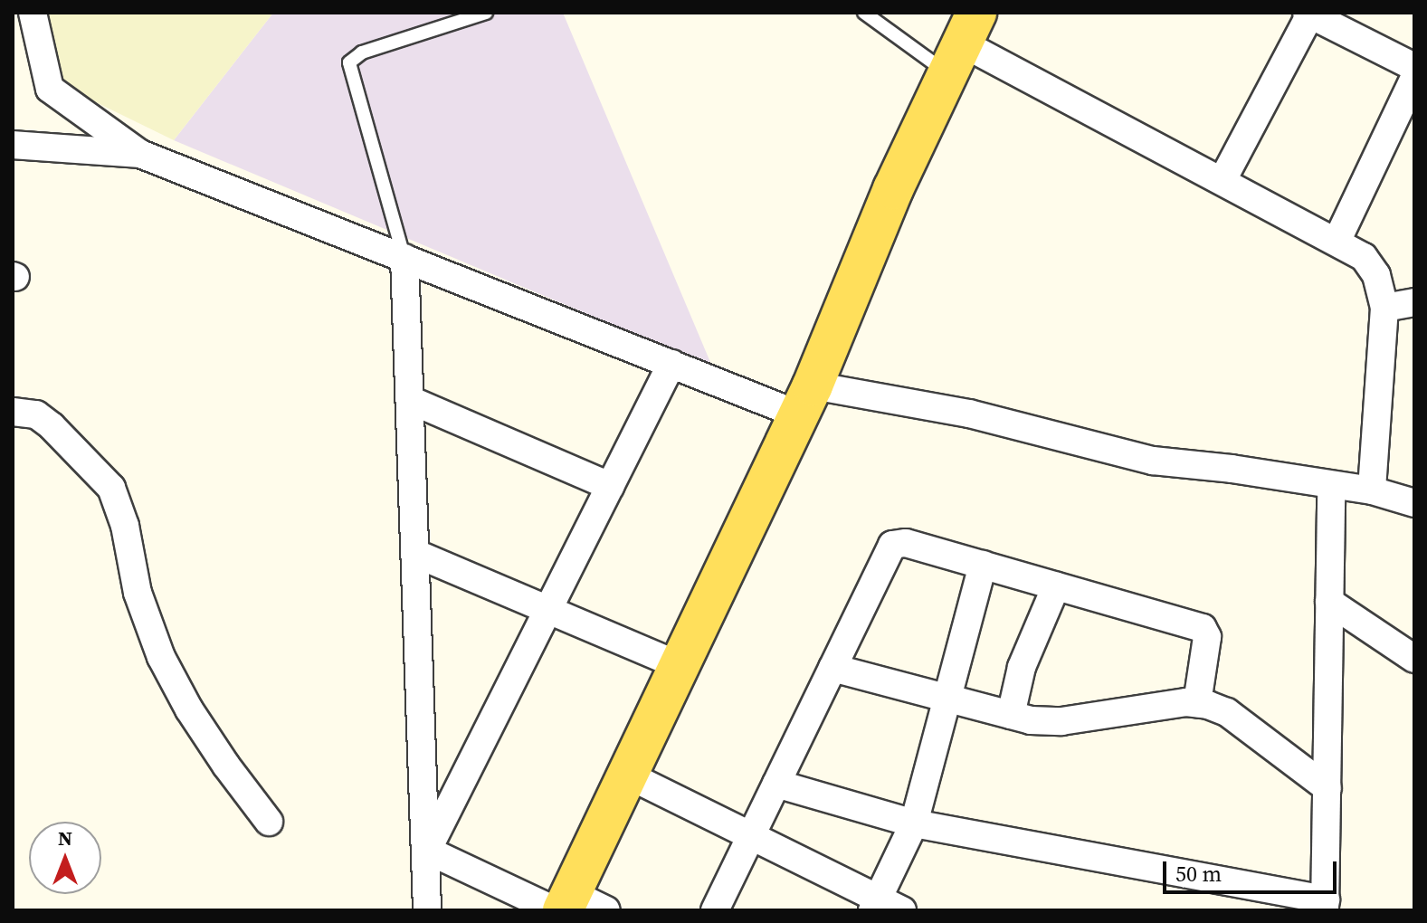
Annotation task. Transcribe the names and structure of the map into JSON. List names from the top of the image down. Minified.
{"scale_bar":"50 m","north":"top"}
